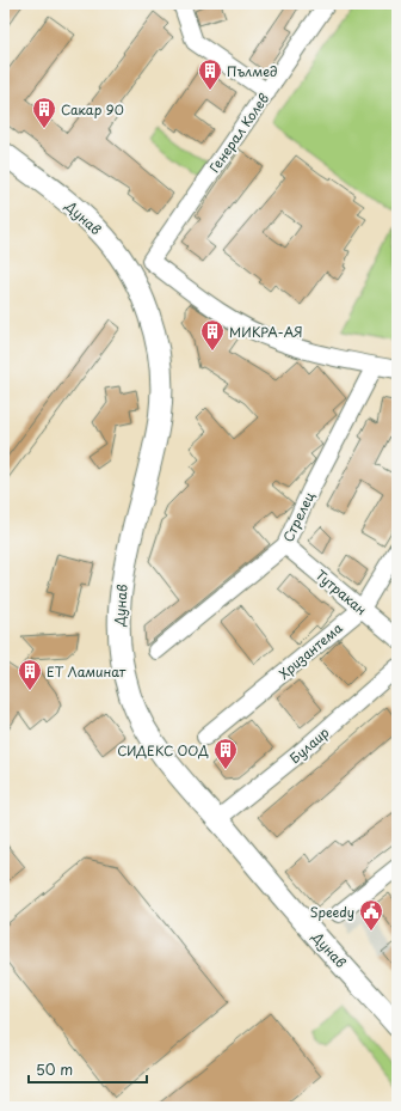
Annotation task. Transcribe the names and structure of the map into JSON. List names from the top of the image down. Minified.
{"streets":{"main road":["Дунав"],"street":["Генерал Колев","Стрелец","Тутракан","Хризантема","Булаир"]},"crossings":[["Генерал Колев","Стрелец"],["Дунав","Булаир"],["Стрелец","Тутракан"],["Тутракан","Хризантема"]],"places":{"building":["Пълмед","Сакар 90","МИКРА-АЯ","ЕТ Ламинат","СИДЕКС ООД"],"public building":["Speedy"]},"scale_bar":"50 m"}
